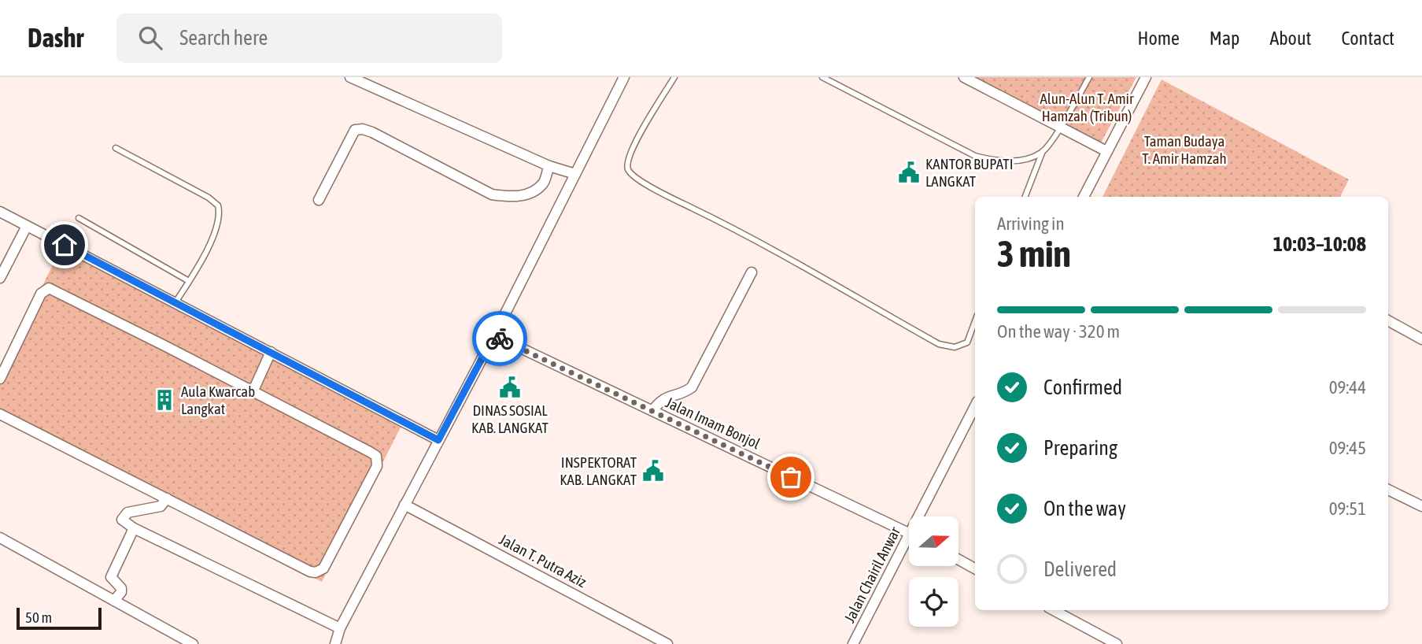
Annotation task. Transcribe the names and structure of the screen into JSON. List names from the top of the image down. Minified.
{"streets":{"street":["Jalan Imam Bonjol","Jalan T. Putra Aziz","Jalan Chairil Anwar"]},"parks":["Alun-Alun T. Amir Hamzah (Tribun)","Taman Budaya T. Amir Hamzah"],"places":{"public building":["KANTOR BUPATI LANGKAT","DINAS SOSIAL KAB. LANGKAT","INSPEKTORAT KAB. LANGKAT"],"building":["Aula Kwarcab Langkat"]},"scale_bar":"50 m","north":"right","page":{"header":"Dashr","search":"Search here","nav":["Home","Map","About","Contact"],"heading":["3 min","Arriving in","10:03–10:08"],"bar":"On the way · 320 m","list":[["Confirmed","09:44"],["Preparing","09:45"],["On the way","09:51"],"Delivered"],"scale":"50 m"}}
